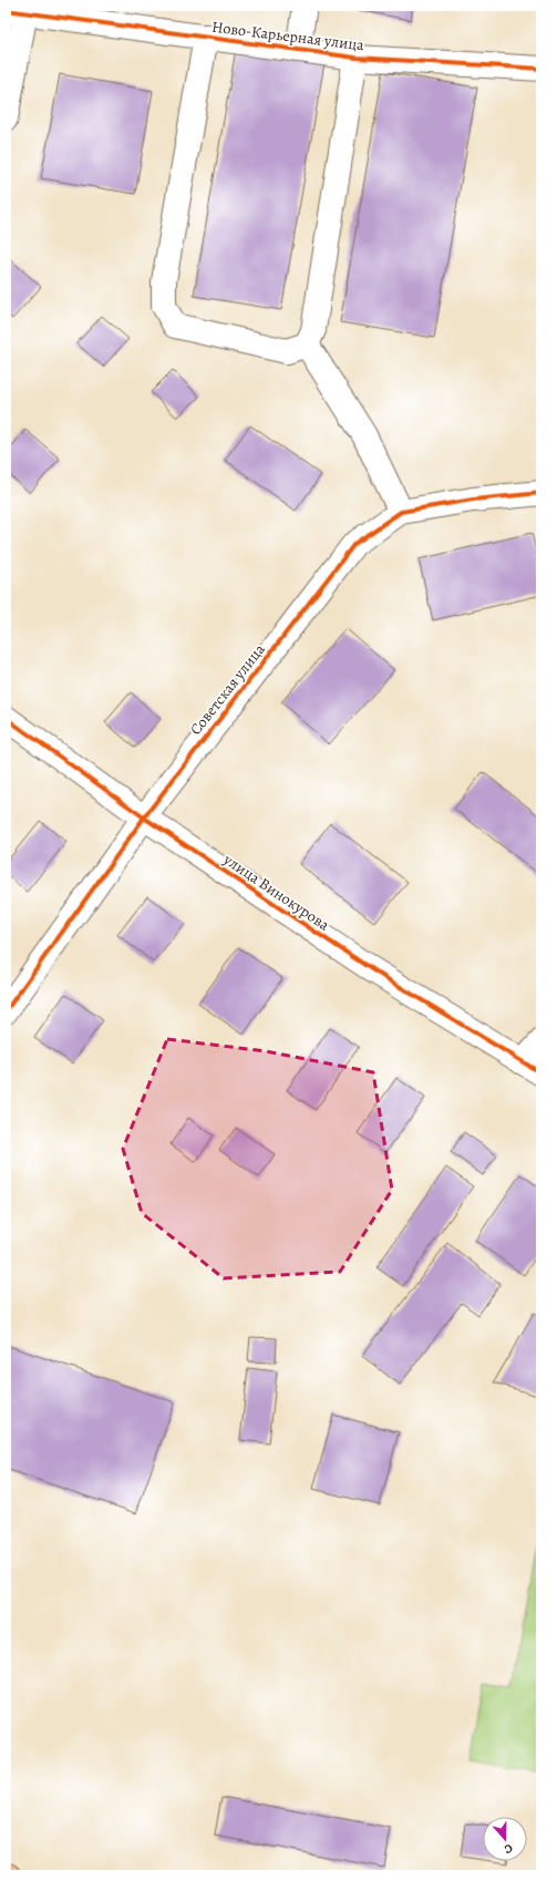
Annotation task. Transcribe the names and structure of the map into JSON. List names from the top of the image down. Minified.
{"streets":{"street":["Ново-Карьерная улица","Советская улица","улица Винокурова"]},"crossings":[["Советская улица","улица Винокурова"]],"north":"bottom"}
